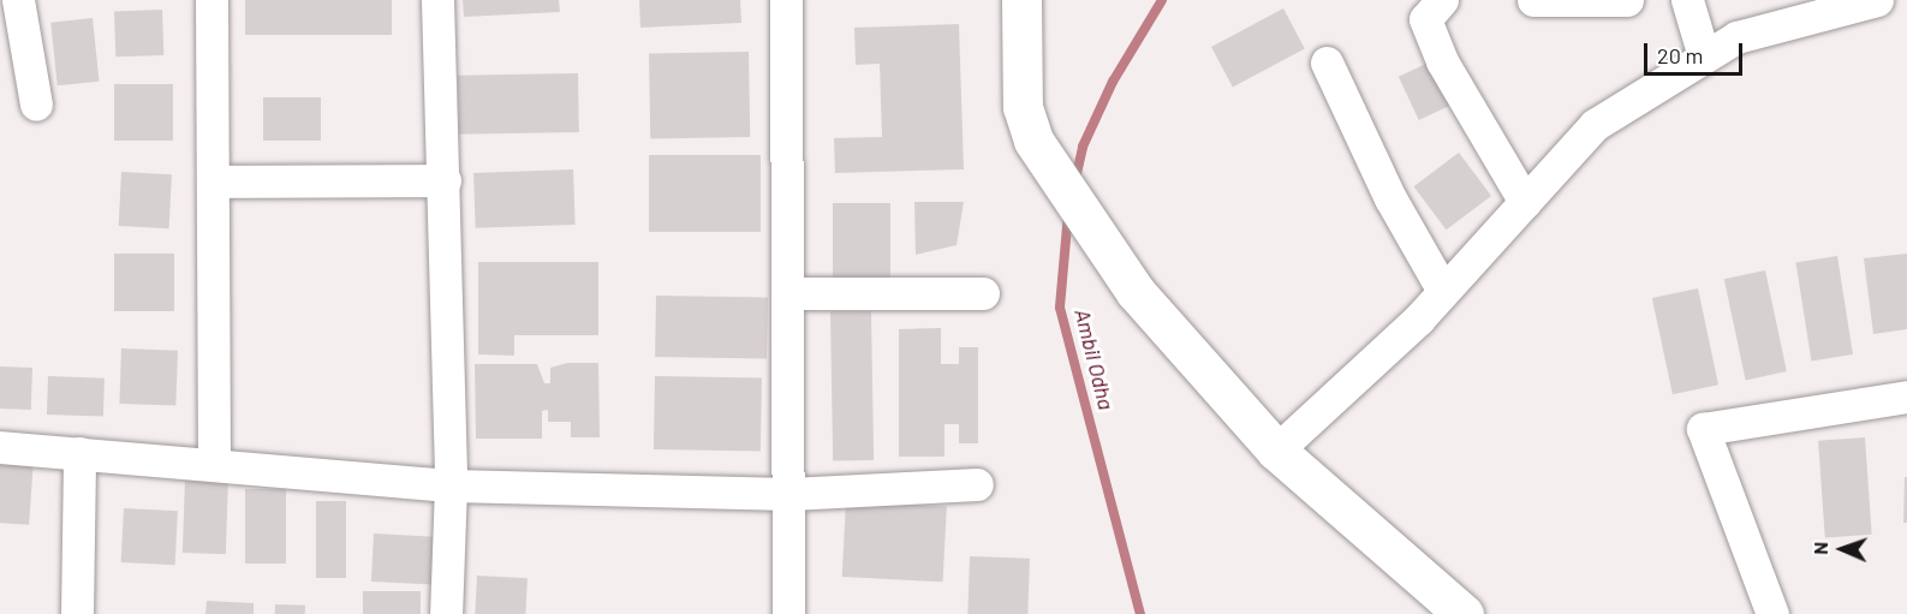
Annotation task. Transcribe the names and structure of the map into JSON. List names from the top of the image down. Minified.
{"water":["Ambil Odha"],"scale_bar":"20 m","north":"left"}
